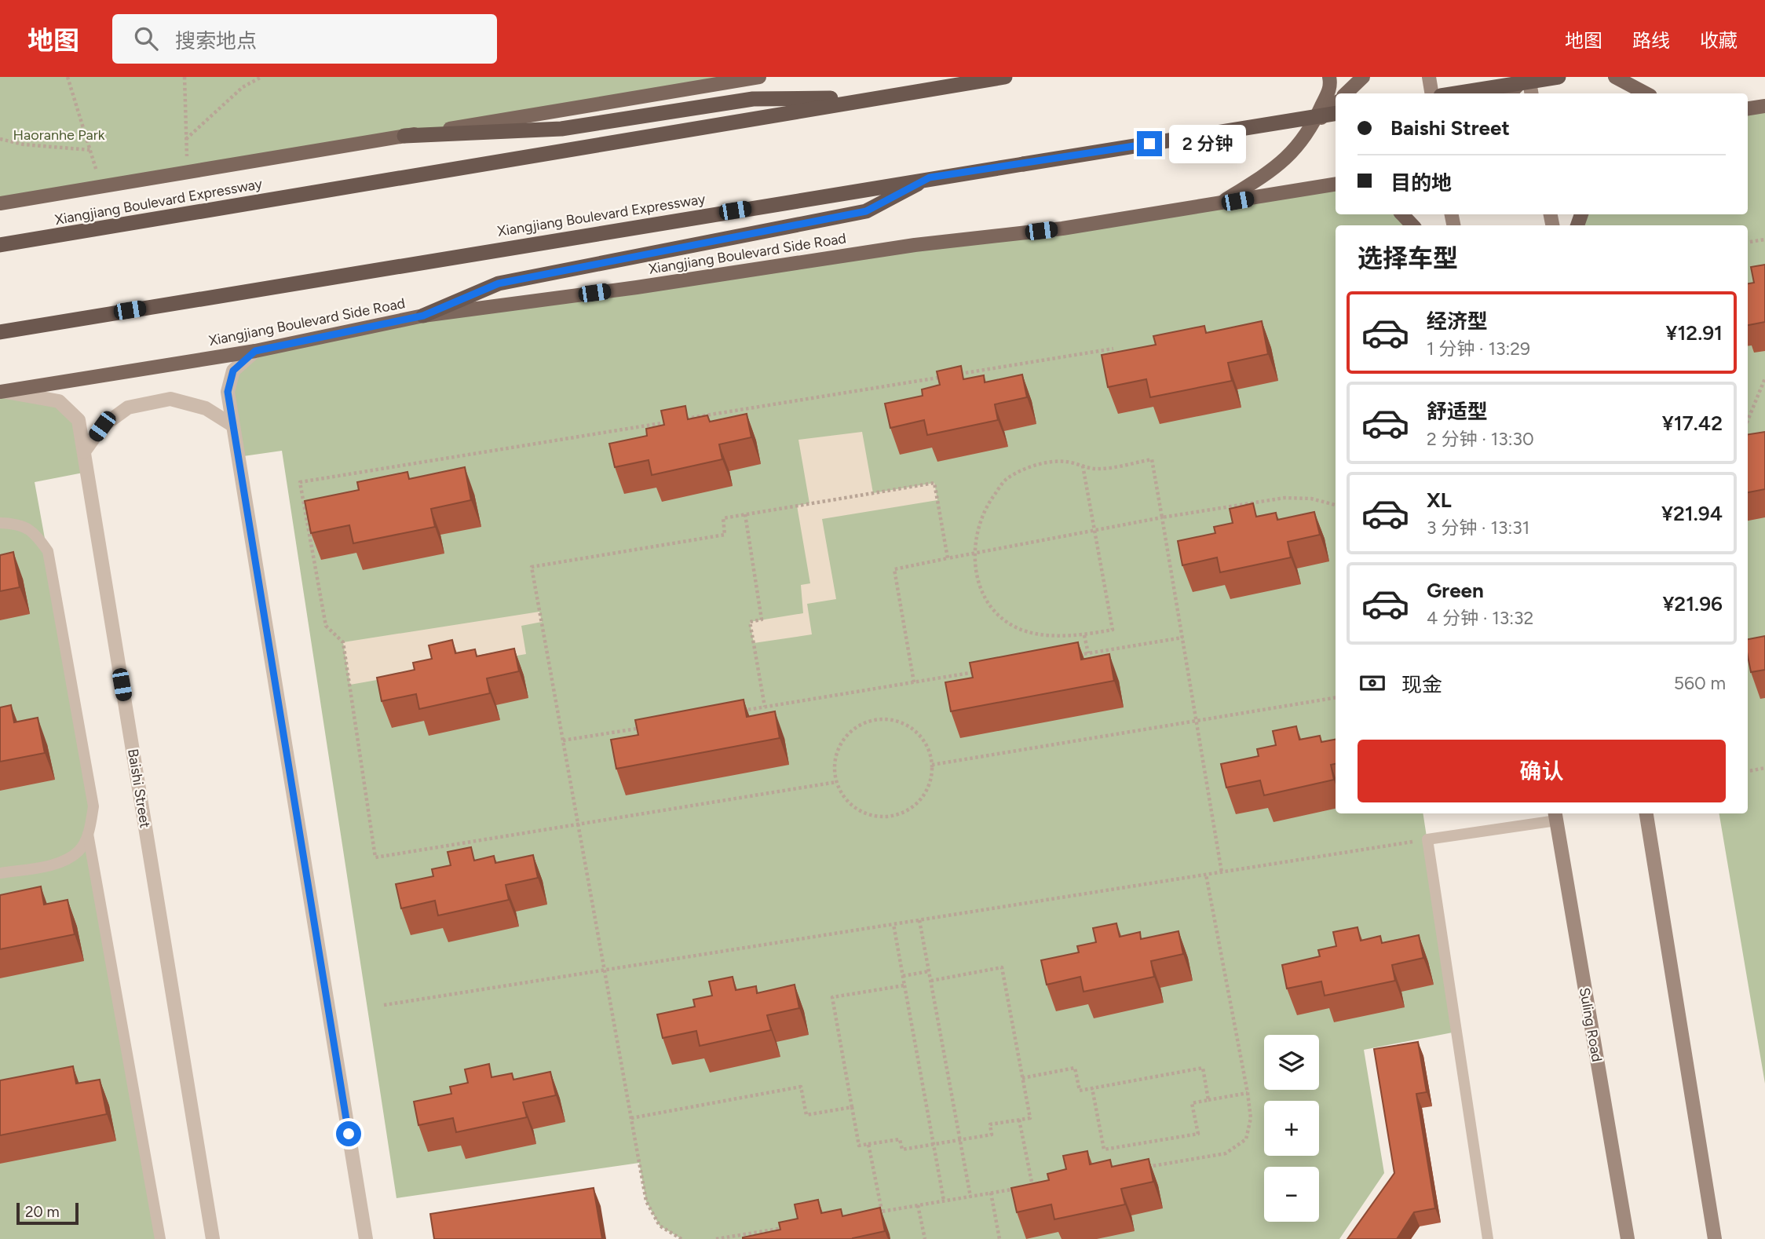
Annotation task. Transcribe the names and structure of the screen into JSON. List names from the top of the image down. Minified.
{"streets":{"highway":["Xiangjiang Boulevard Expressway"],"main road":["Xiangjiang Boulevard Side Road","Suling Road"],"street":["Baishi Street"]},"crossings":[["Xiangjiang Boulevard Side Road","Baishi Street"]],"parks":["Haoranhe Park"],"scale_bar":"20 m","page":{"header":"地图","search":"搜索地点","nav":["地图","路线","收藏"],"banner":["Baishi Street","目的地"],"bubble":"2 分钟","heading":"选择车型","list":[{"name":"经济型","note":"1 分钟 · 13:29","value":"¥12.91"},{"name":"舒适型","note":"2 分钟 · 13:30","value":"¥17.42"},{"name":"XL","note":"3 分钟 · 13:31","value":"¥21.94"},{"name":"Green","note":"4 分钟 · 13:32","value":"¥21.96"}],"pay":["现金","560 m"],"buttons":"确认","map_buttons":["+","−"],"scale":"20 m"}}
